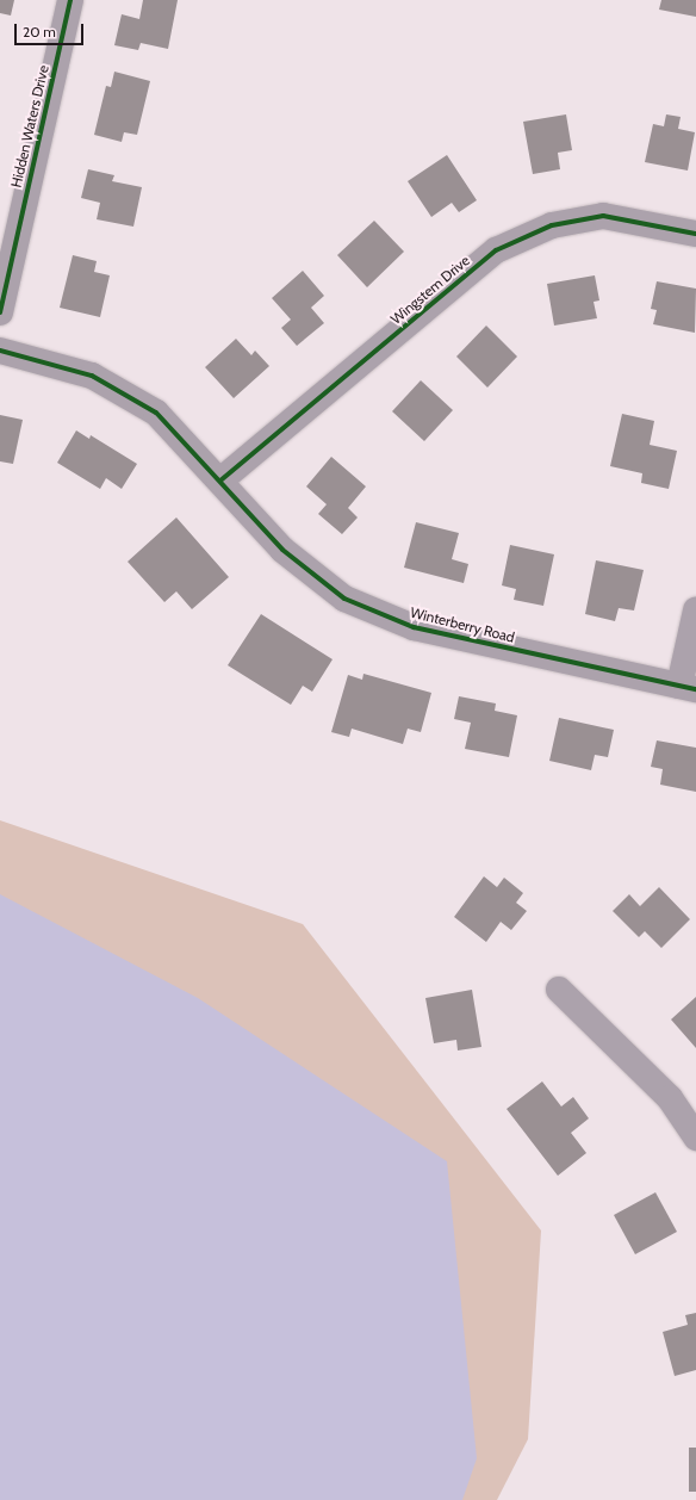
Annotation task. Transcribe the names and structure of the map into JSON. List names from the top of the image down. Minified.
{"streets":{"street":["Hidden Waters Drive","Wingstem Drive","Winterberry Road"]},"crossings":[["Wingstem Drive","Winterberry Road"]],"scale_bar":"20 m"}
